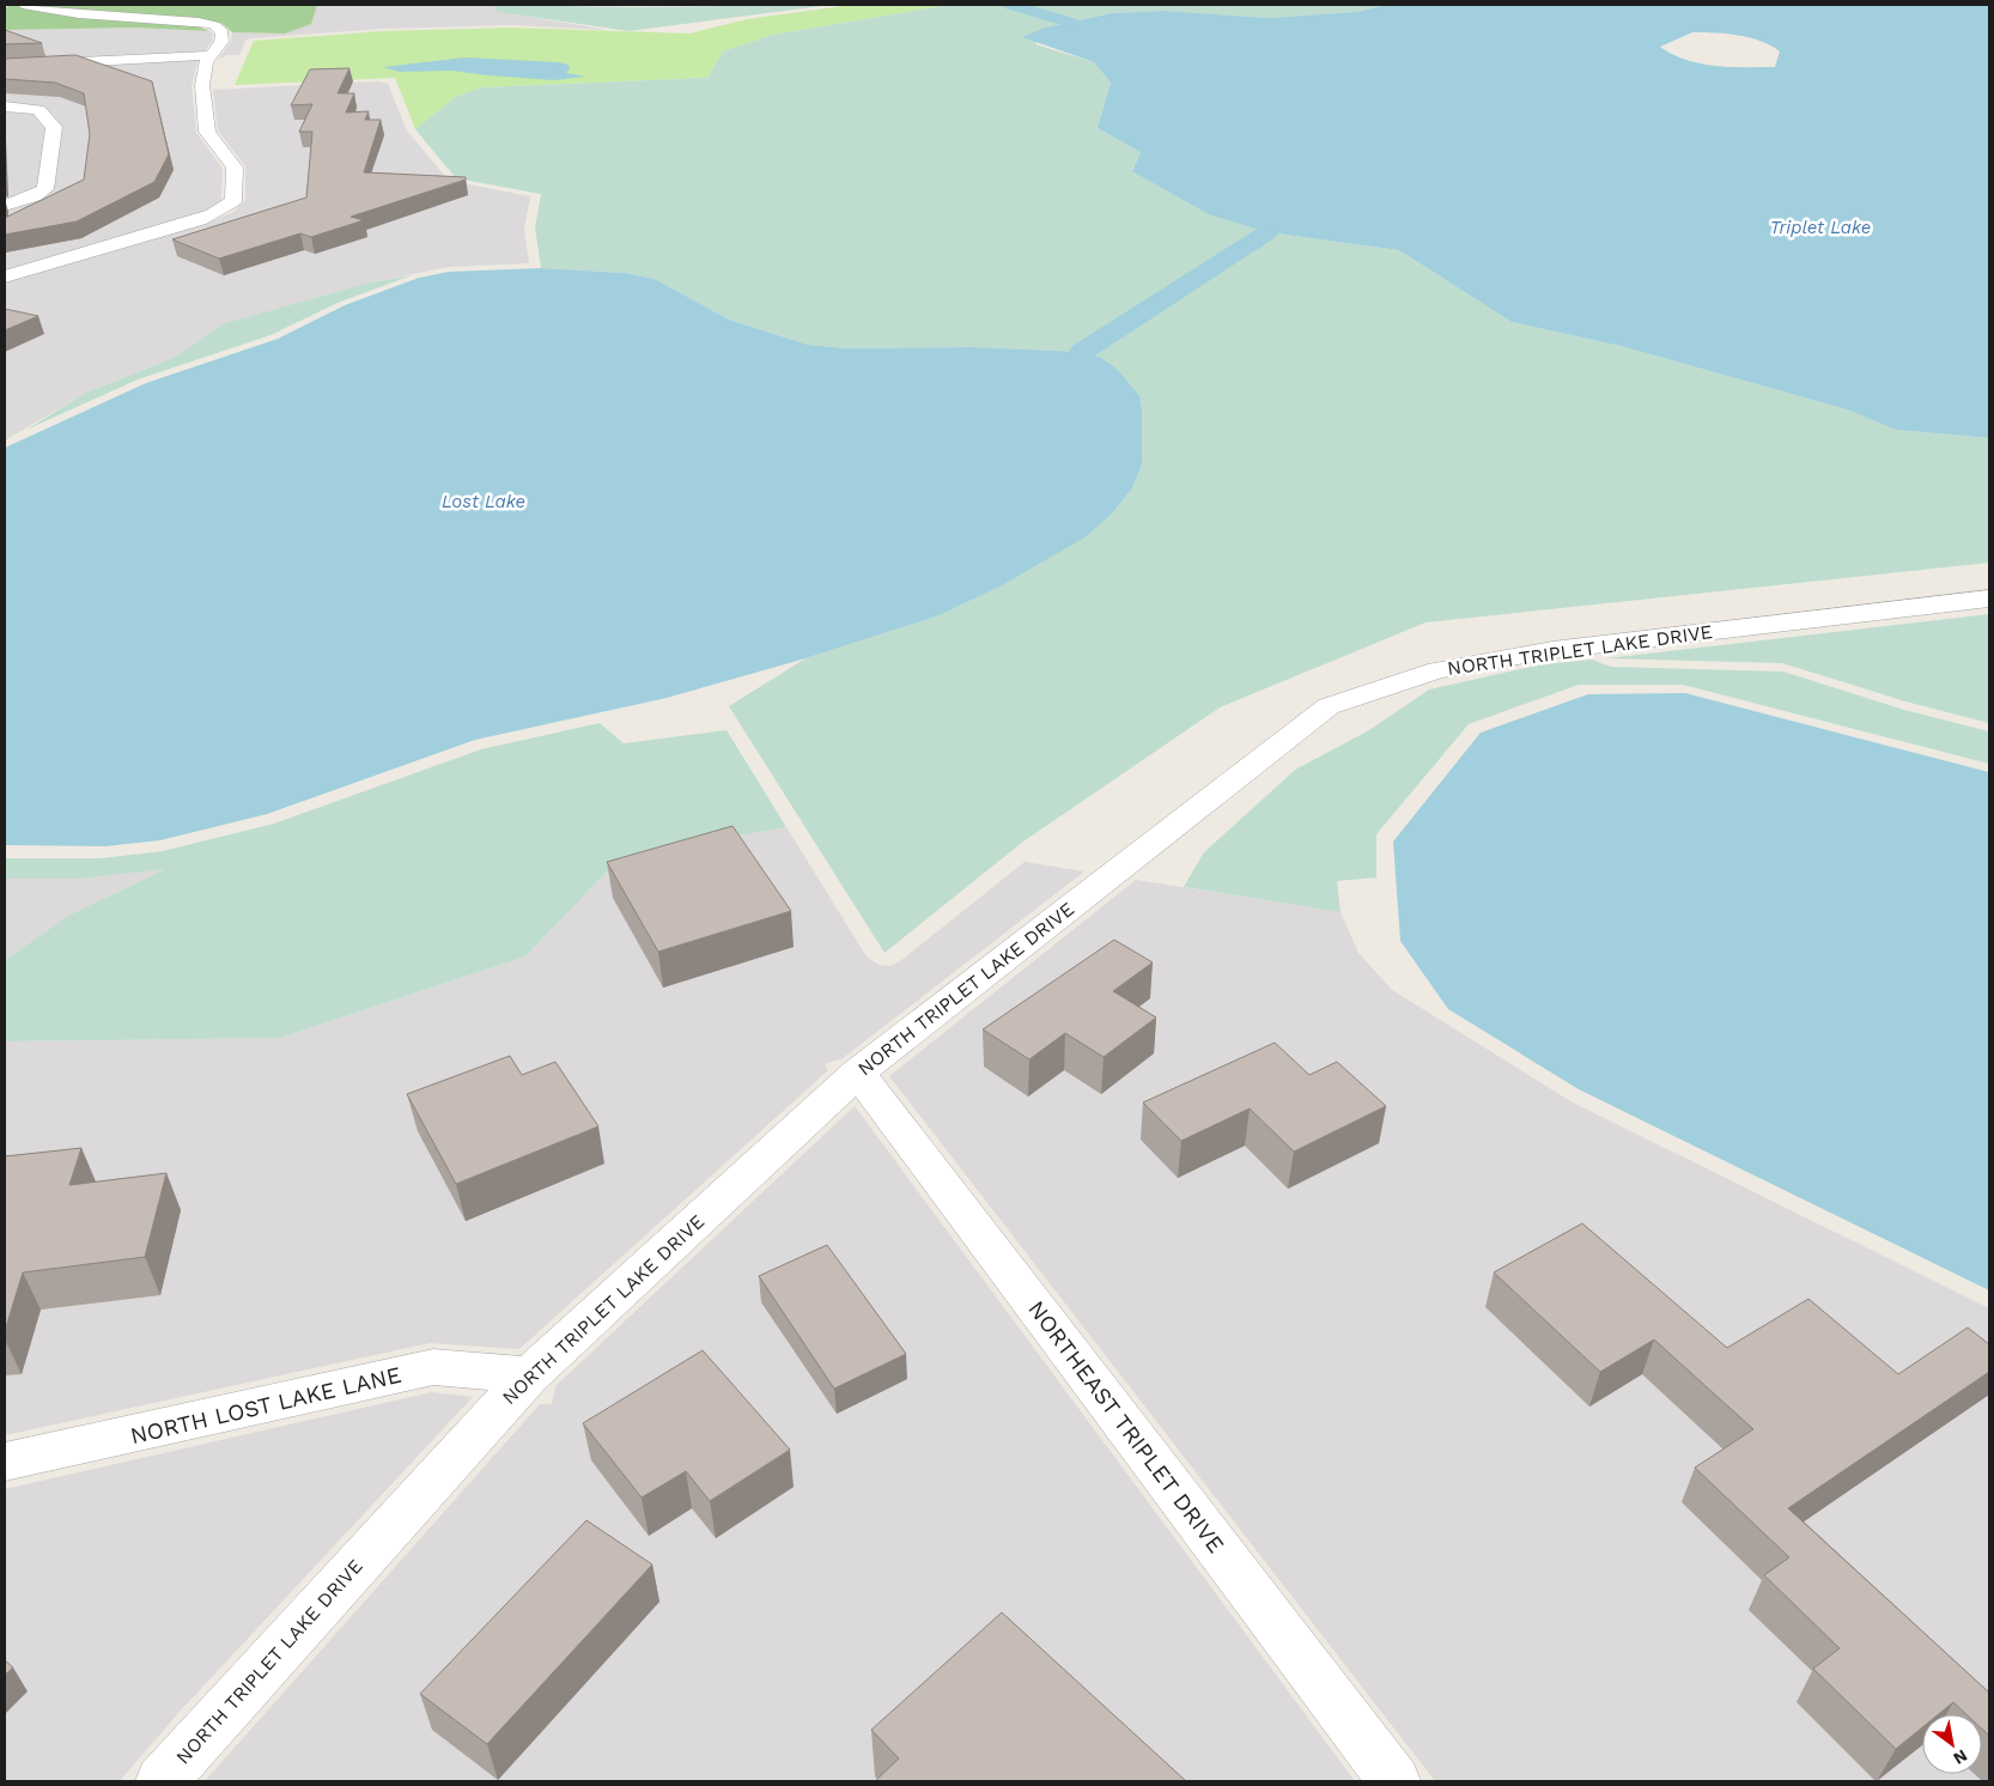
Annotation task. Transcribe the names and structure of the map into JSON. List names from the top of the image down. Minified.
{"streets":{"street":["NORTH TRIPLET LAKE DRIVE","NORTH LOST LAKE LANE","NORTHEAST TRIPLET DRIVE"]},"crossings":[["NORTH TRIPLET LAKE DRIVE","NORTH LOST LAKE LANE"],["NORTH TRIPLET LAKE DRIVE","NORTHEAST TRIPLET DRIVE"]],"water":["Triplet Lake","Lost Lake"],"north":"bottom right"}
